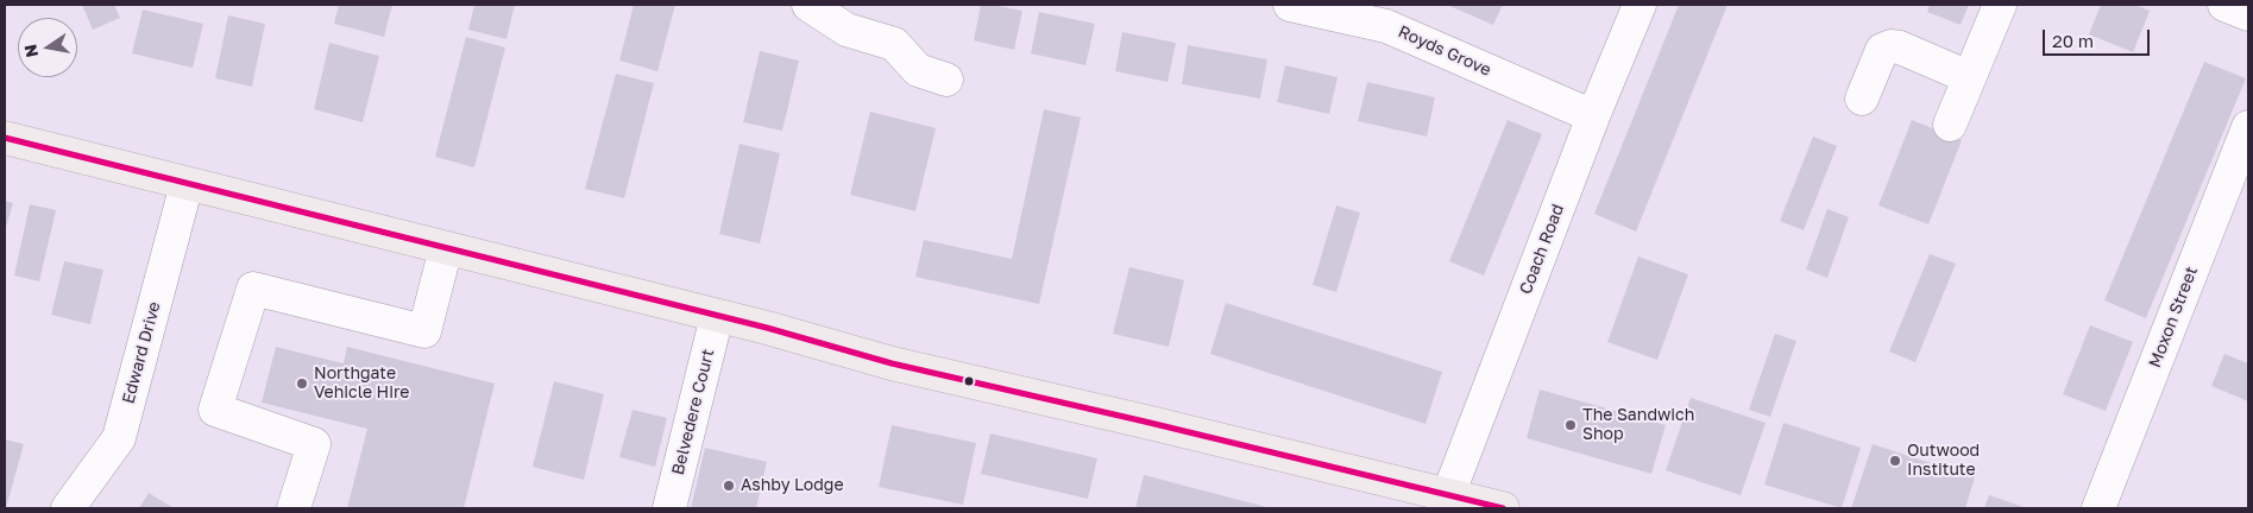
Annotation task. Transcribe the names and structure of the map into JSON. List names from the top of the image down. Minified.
{"streets":{"street":["Royds Grove","Coach Road","Moxon Street","Edward Drive","Belvedere Court"]},"crossings":[["Royds Grove","Coach Road"]],"places":["Northgate Vehicle Hire","The Sandwich Shop","Outwood Institute","Ashby Lodge"],"scale_bar":"20 m","north":"left"}
